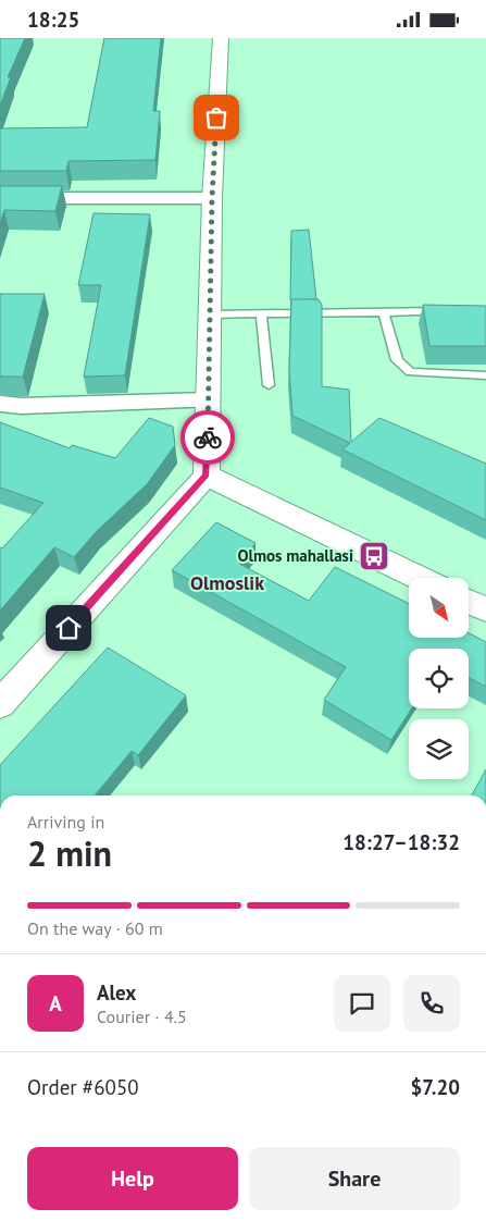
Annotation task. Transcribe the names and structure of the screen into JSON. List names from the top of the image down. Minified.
{"districts":["Olmoslik"],"places":{"bus stop":["Olmos mahallasi"]},"north":"bottom right","page":{"status":"18:25","heading":["2 min","Arriving in","18:27–18:32"],"panel":["Alex","Courier · 4.5","Order #6050","$7.20"],"bar":"On the way · 60 m","round":"A","buttons":["Help","Share"]}}
